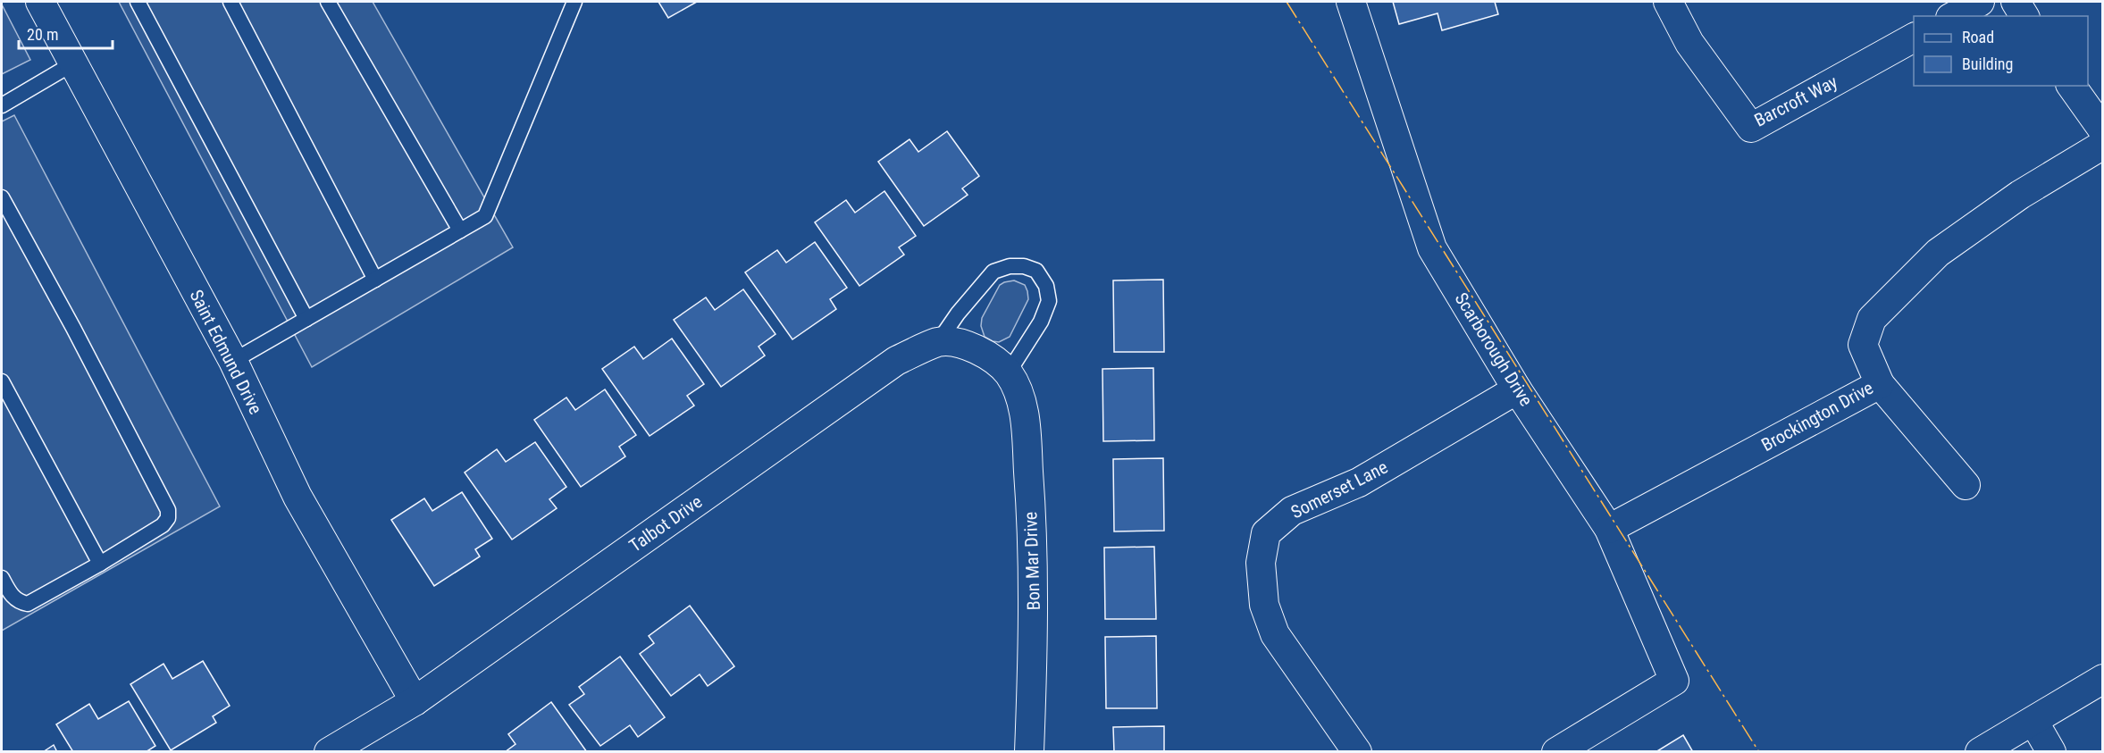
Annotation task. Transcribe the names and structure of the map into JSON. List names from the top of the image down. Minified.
{"streets":{"street":["Barcroft Way","Scarborough Drive","Saint Edmund Drive","Brockington Drive","Somerset Lane","Talbot Drive","Bon Mar Drive"]},"crossings":[["Scarborough Drive","Brockington Drive"],["Scarborough Drive","Somerset Lane"],["Saint Edmund Drive","Talbot Drive"],["Talbot Drive","Bon Mar Drive"]],"legend":["Road","Building"],"scale_bar":"20 m"}
